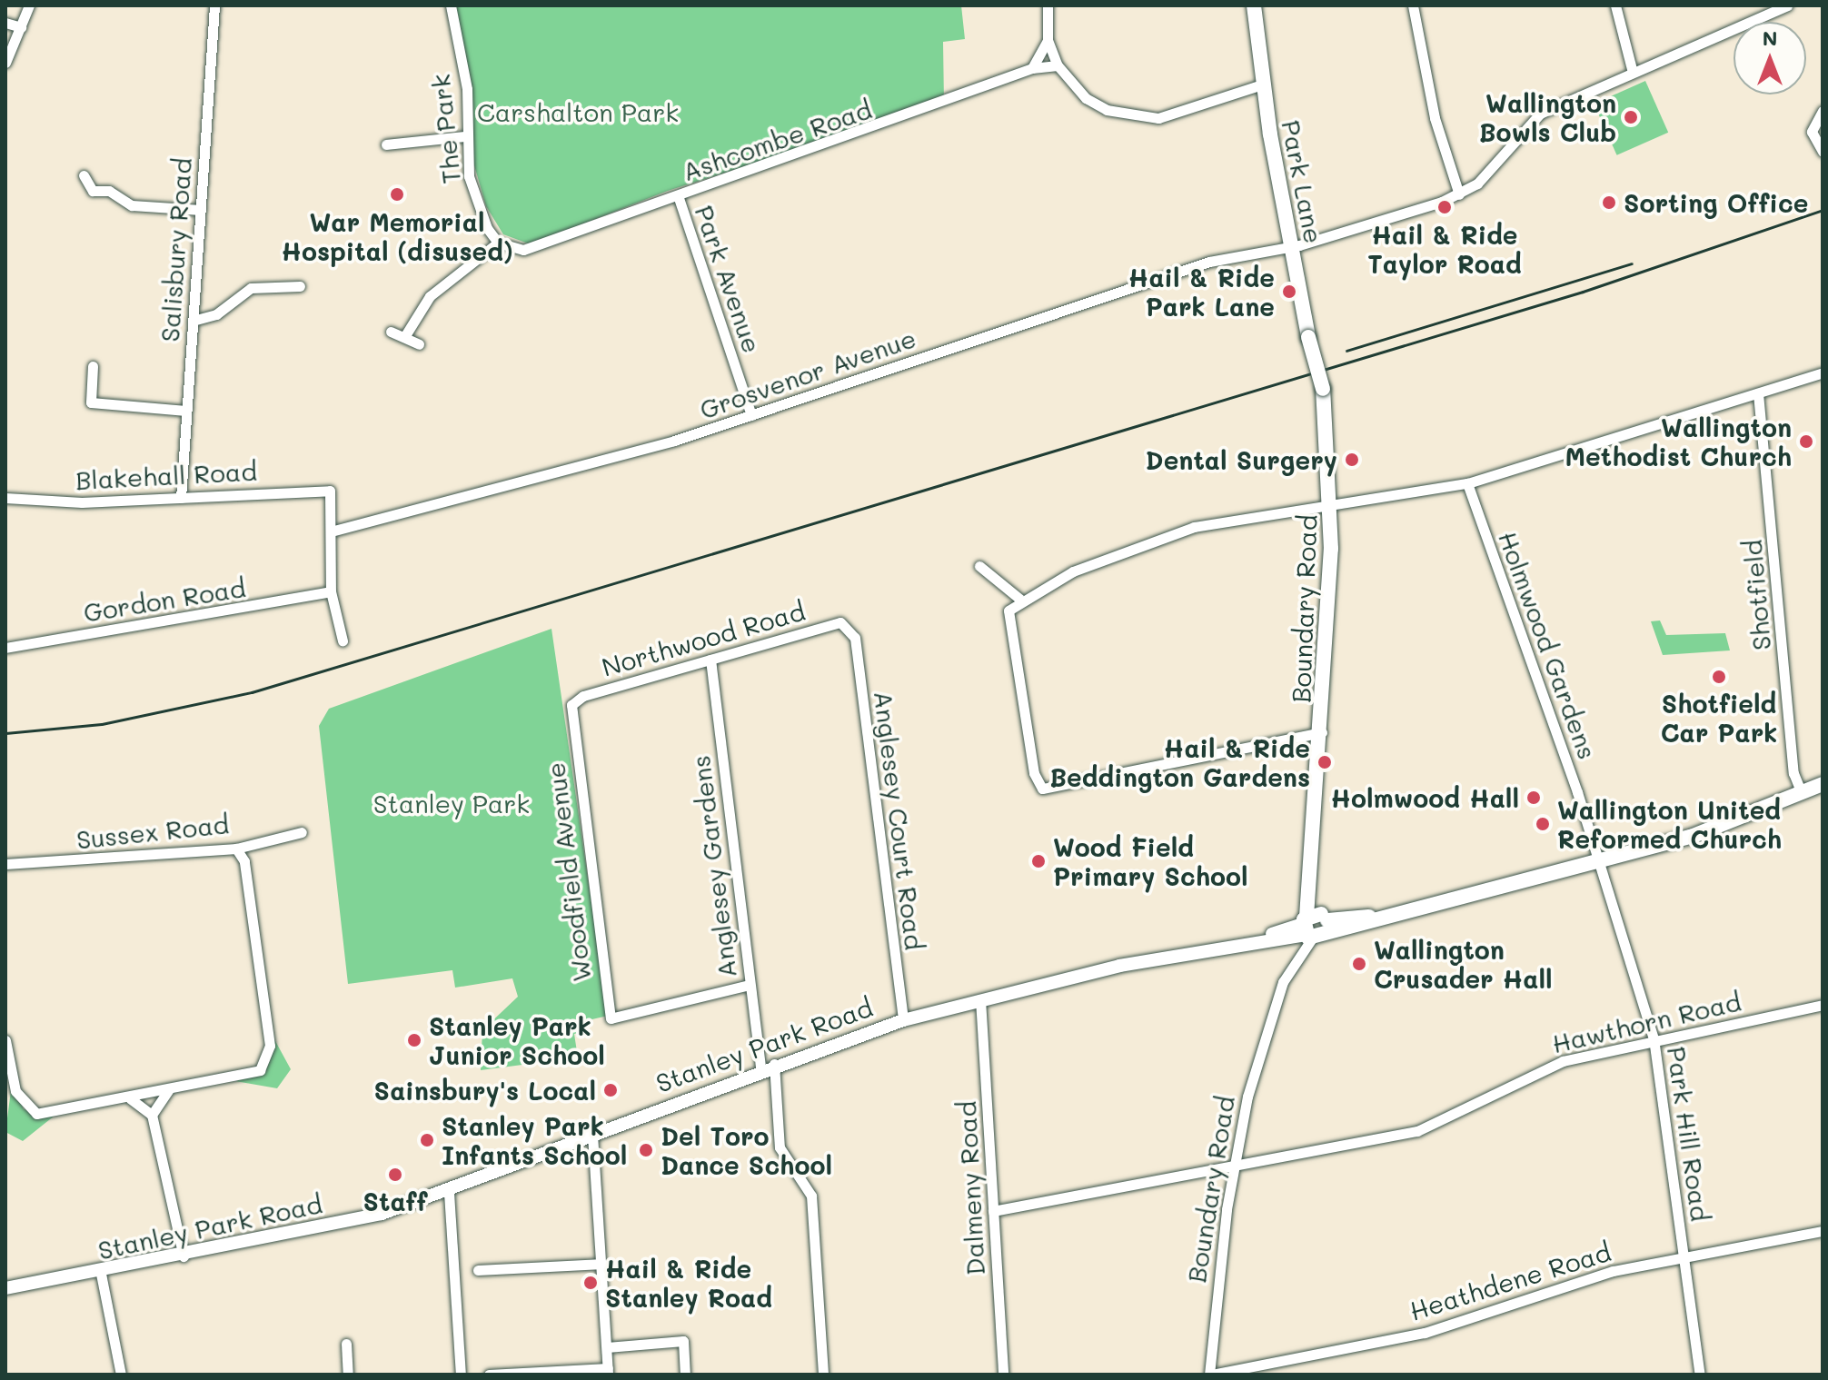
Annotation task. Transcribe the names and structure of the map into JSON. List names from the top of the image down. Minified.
{"streets":{"main road":["Park Lane","Boundary Road","Stanley Park Road"],"street":["The Park","Ashcombe Road","Salisbury Road","Park Avenue","Grosvenor Avenue","Blakehall Road","Shotfield","Gordon Road","Northwood Road","Holmwood Gardens","Anglesey Court Road","Sussex Road","Anglesey Gardens","Woodfield Avenue","Hawthorn Road","Park Hill Road","Dalmeny Road","Heathdene Road"]},"crossings":[["The Park","Ashcombe Road"],["Ashcombe Road","Park Avenue"],["Park Lane","Grosvenor Avenue"],["Park Lane","Boundary Road"],["Salisbury Road","Blakehall Road"],["Park Avenue","Grosvenor Avenue"],["Grosvenor Avenue","Blakehall Road"],["Shotfield","Stanley Park Road"],["Boundary Road","Hawthorn Road"],["Boundary Road","Stanley Park Road"],["Boundary Road","Heathdene Road"],["Northwood Road","Anglesey Court Road"],["Northwood Road","Anglesey Gardens"],["Northwood Road","Woodfield Avenue"],["Holmwood Gardens","Stanley Park Road"],["Holmwood Gardens","Park Hill Road"],["Anglesey Court Road","Stanley Park Road"],["Anglesey Gardens","Woodfield Avenue"],["Anglesey Gardens","Stanley Park Road"],["Hawthorn Road","Park Hill Road"],["Hawthorn Road","Dalmeny Road"],["Stanley Park Road","Park Hill Road"],["Stanley Park Road","Dalmeny Road"],["Park Hill Road","Heathdene Road"]],"parks":["Carshalton Park","Stanley Park"],"places":["Wallington Bowls Club","War Memorial Hospital (disused)","Sorting Office","Hail & Ride Taylor Road","Hail & Ride Park Lane","Wallington Methodist Church","Dental Surgery","Shotfield Car Park","Hail & Ride Beddington Gardens","Holmwood Hall","Wallington United Reformed Church","Wood Field Primary School","Wallington Crusader Hall","Stanley Park Junior School","Sainsbury's Local","Stanley Park Infants School","Del Toro Dance School","Staff","Hail & Ride Stanley Road"],"north":"top"}
